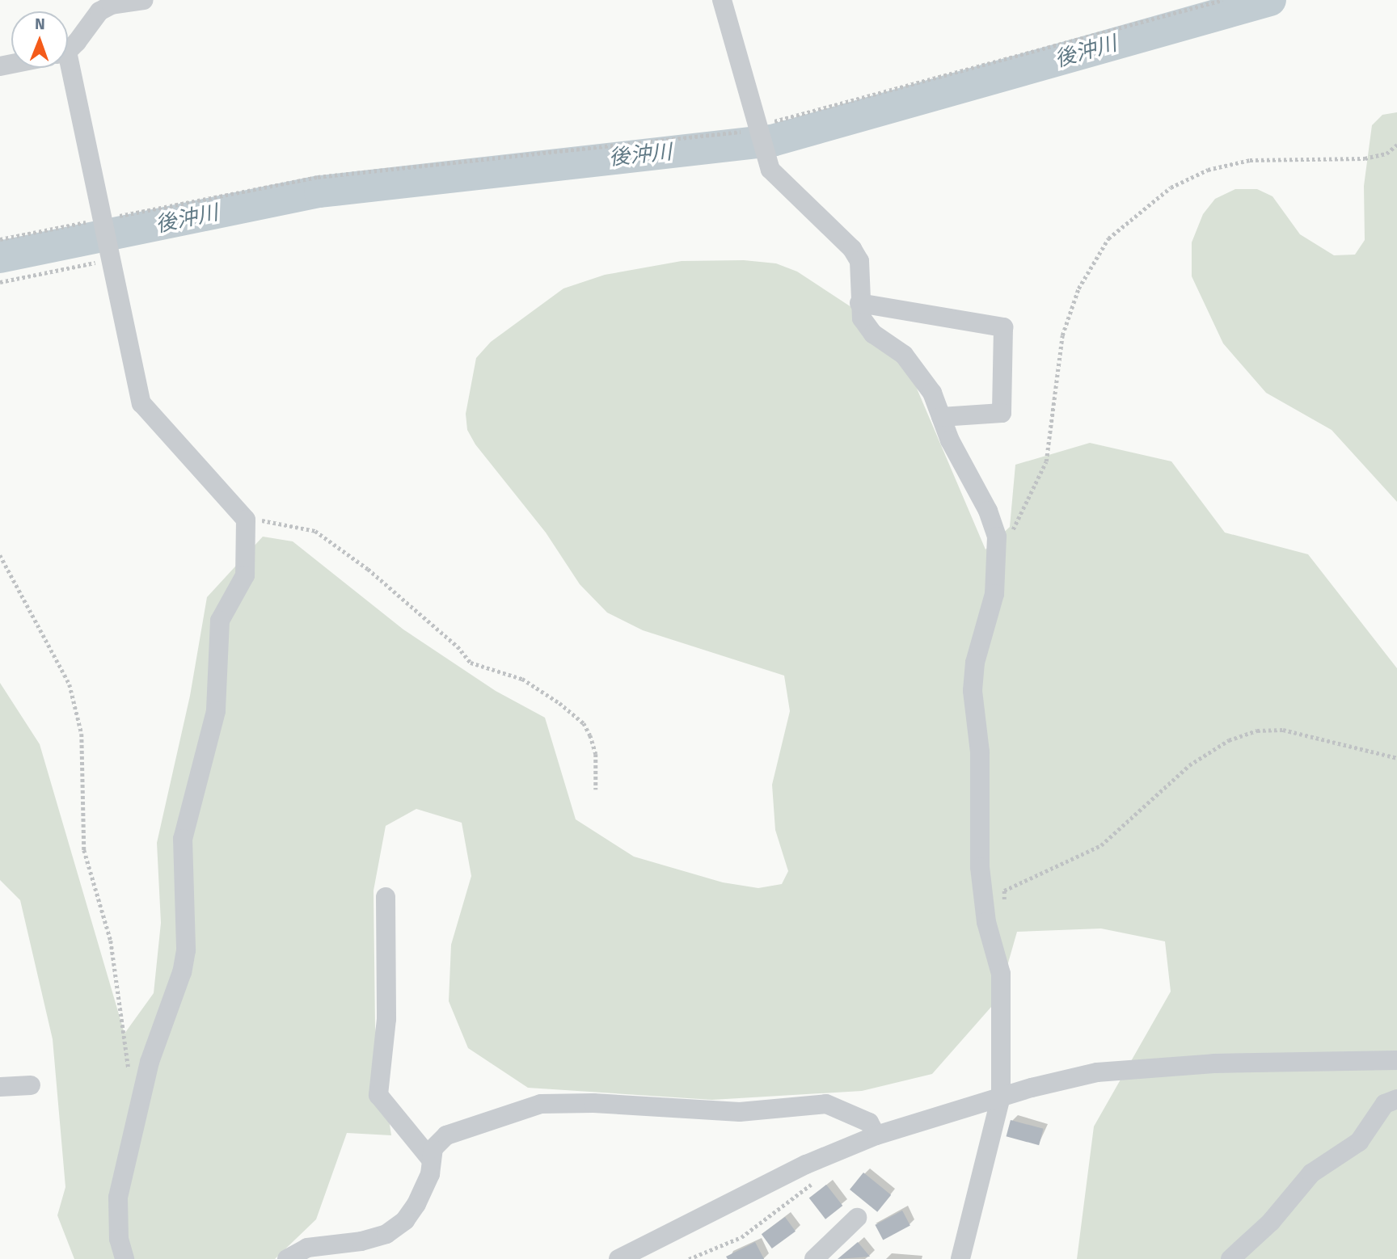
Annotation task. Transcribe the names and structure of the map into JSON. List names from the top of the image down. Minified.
{"water":["後沖川"],"north":"top"}
